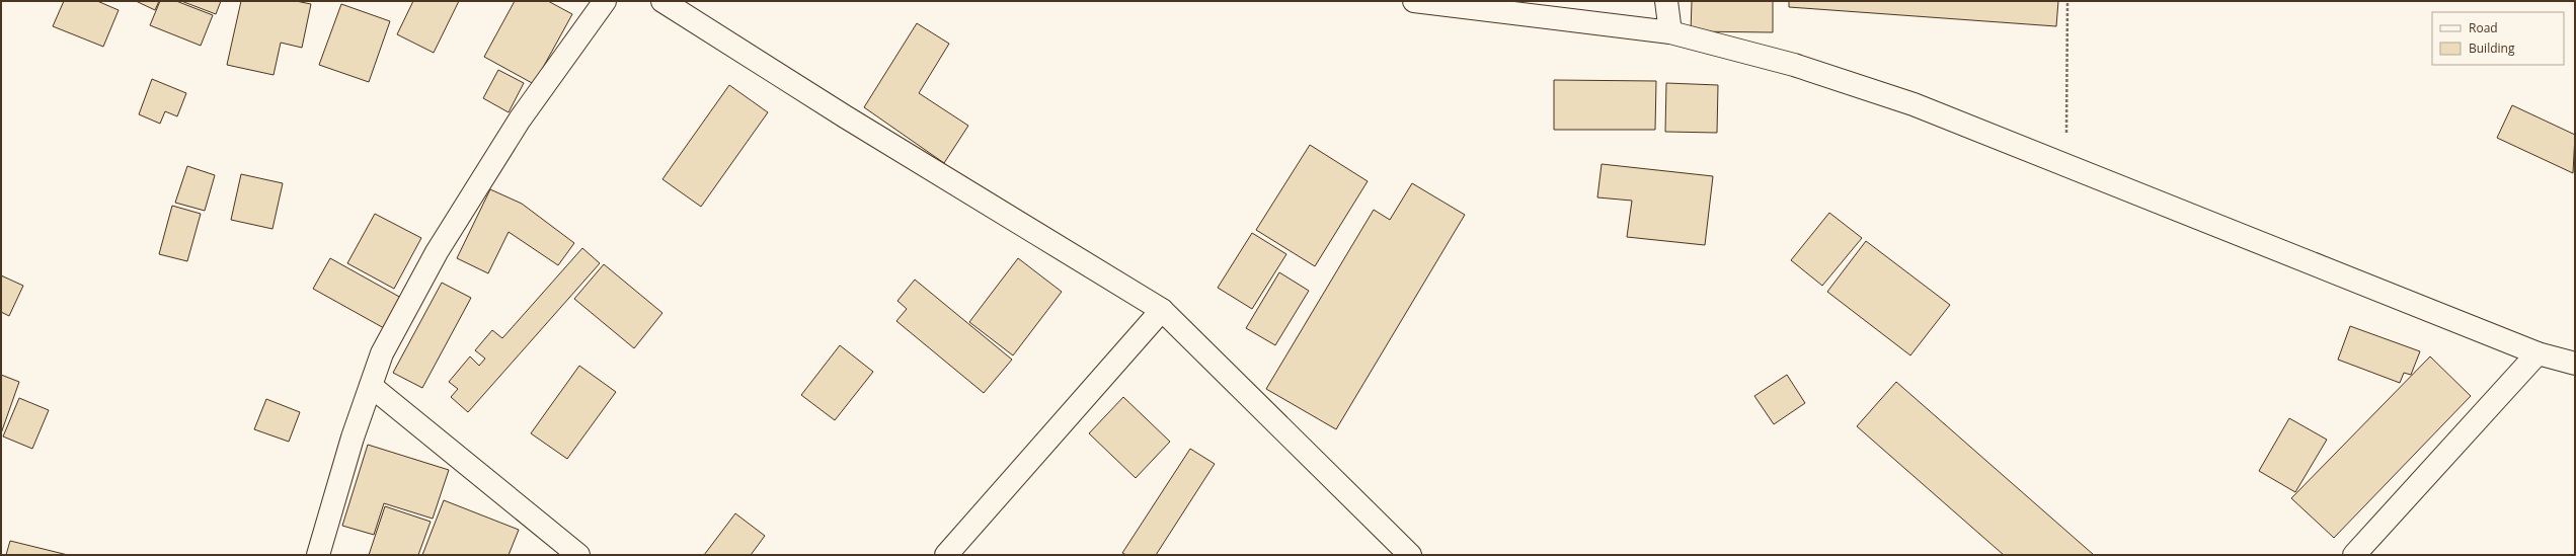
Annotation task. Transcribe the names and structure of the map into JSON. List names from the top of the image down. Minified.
{"legend":["Road","Building"]}
